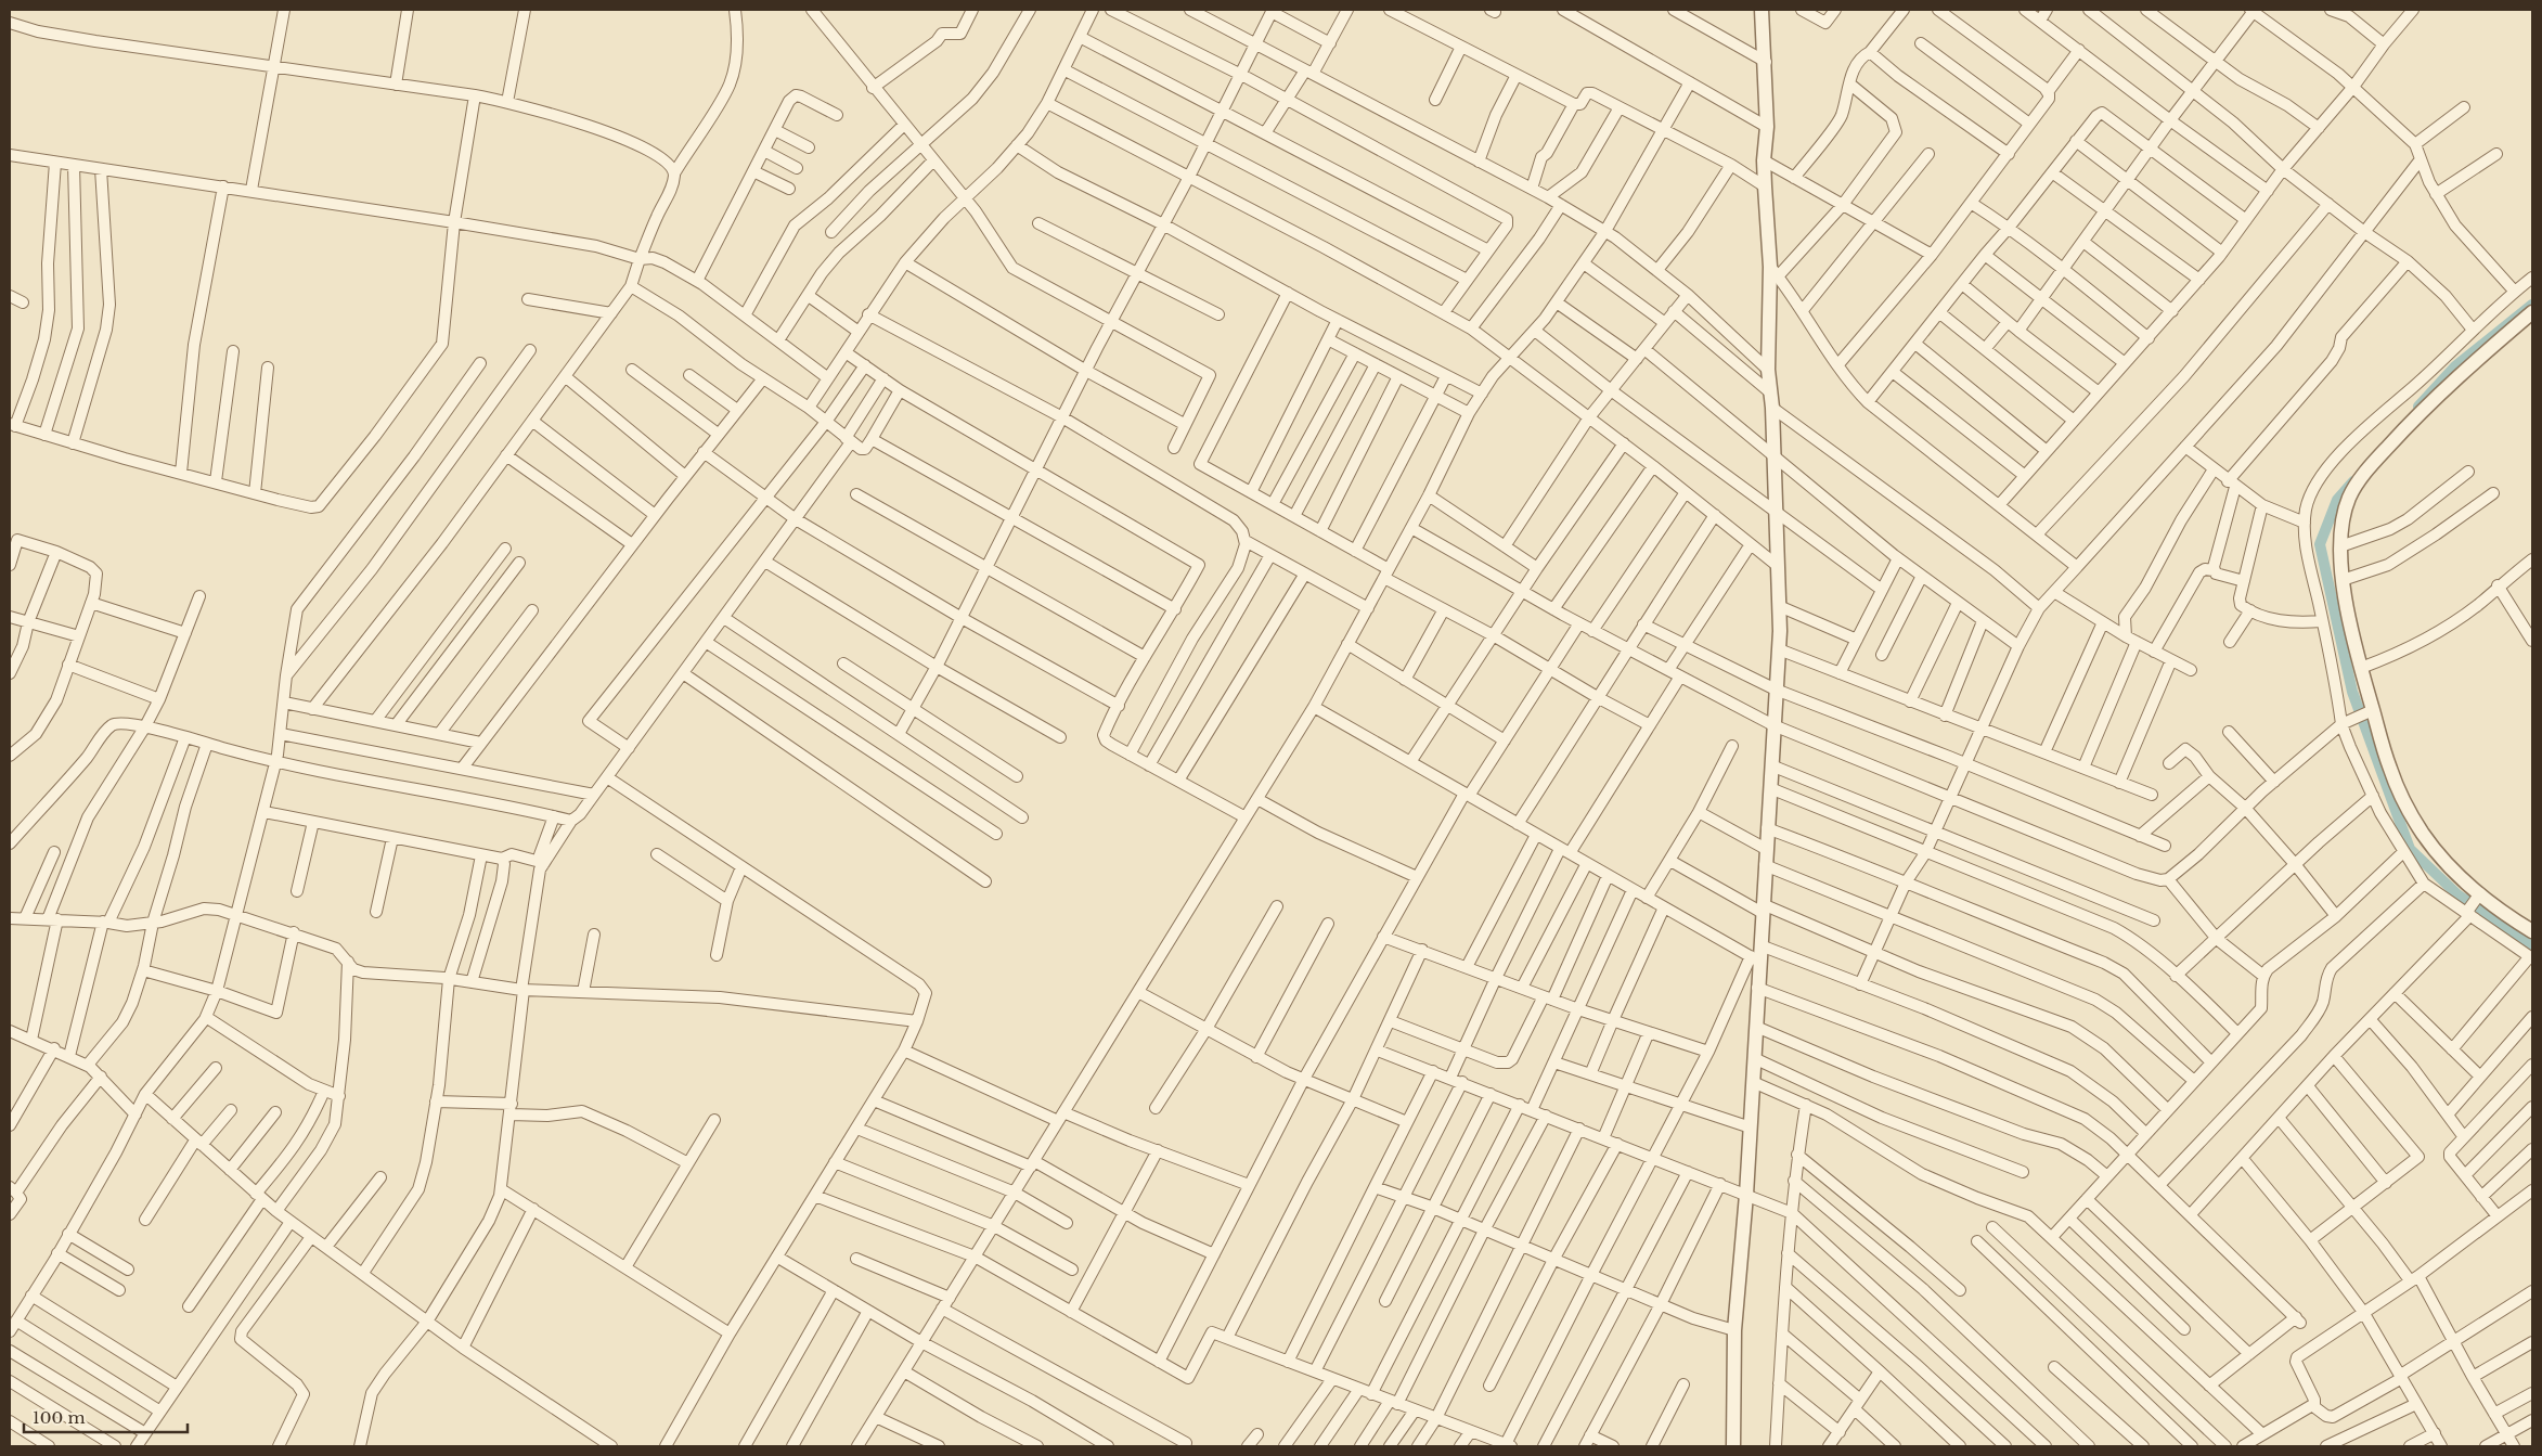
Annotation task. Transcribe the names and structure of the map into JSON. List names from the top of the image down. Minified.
{"scale_bar":"100 m"}
